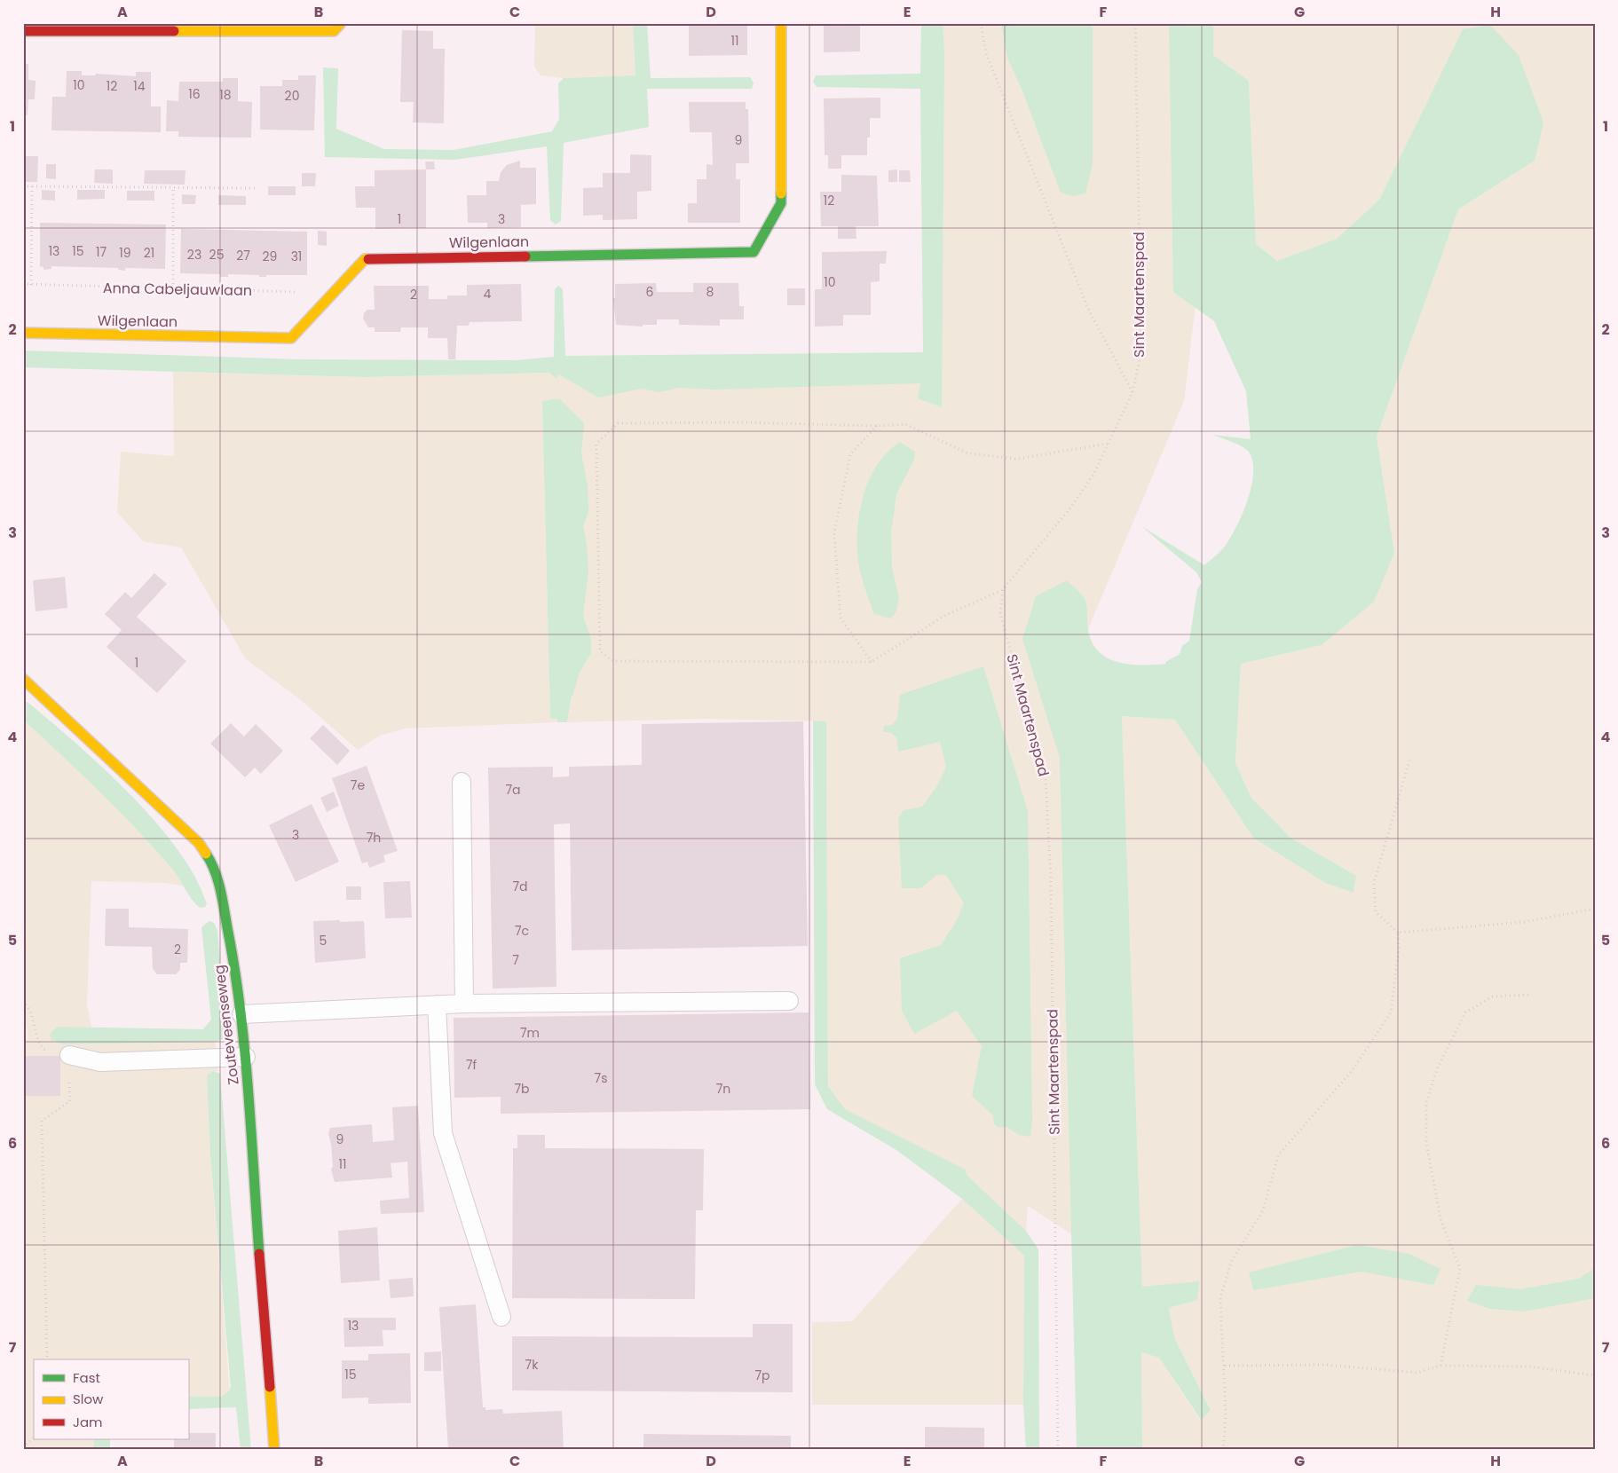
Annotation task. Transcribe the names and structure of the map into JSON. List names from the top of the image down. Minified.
{"streets":{"street":["Wilgenlaan","Zouteveenseweg"],"path":["Anna Cabeljauwlaan","Sint Maartenspad"]},"crossings":[["Wilgenlaan","Anna Cabeljauwlaan"]],"house_numbers":["11","10","12","14","16","18","20","9","12","1","3","13","15","17","19","21","23","25","27","29","31","10","6","8","4","2","1","7e","7a","3","7h","7d","7c","5","2","7","7m","7f","7s","7b","7n","9","11","13","7k","15","7p"],"legend":["Fast","Slow","Jam"],"grid":{"columns":["A","B","C","D","E","F","G","H"],"rows":["1","2","3","4","5","6","7"]}}
